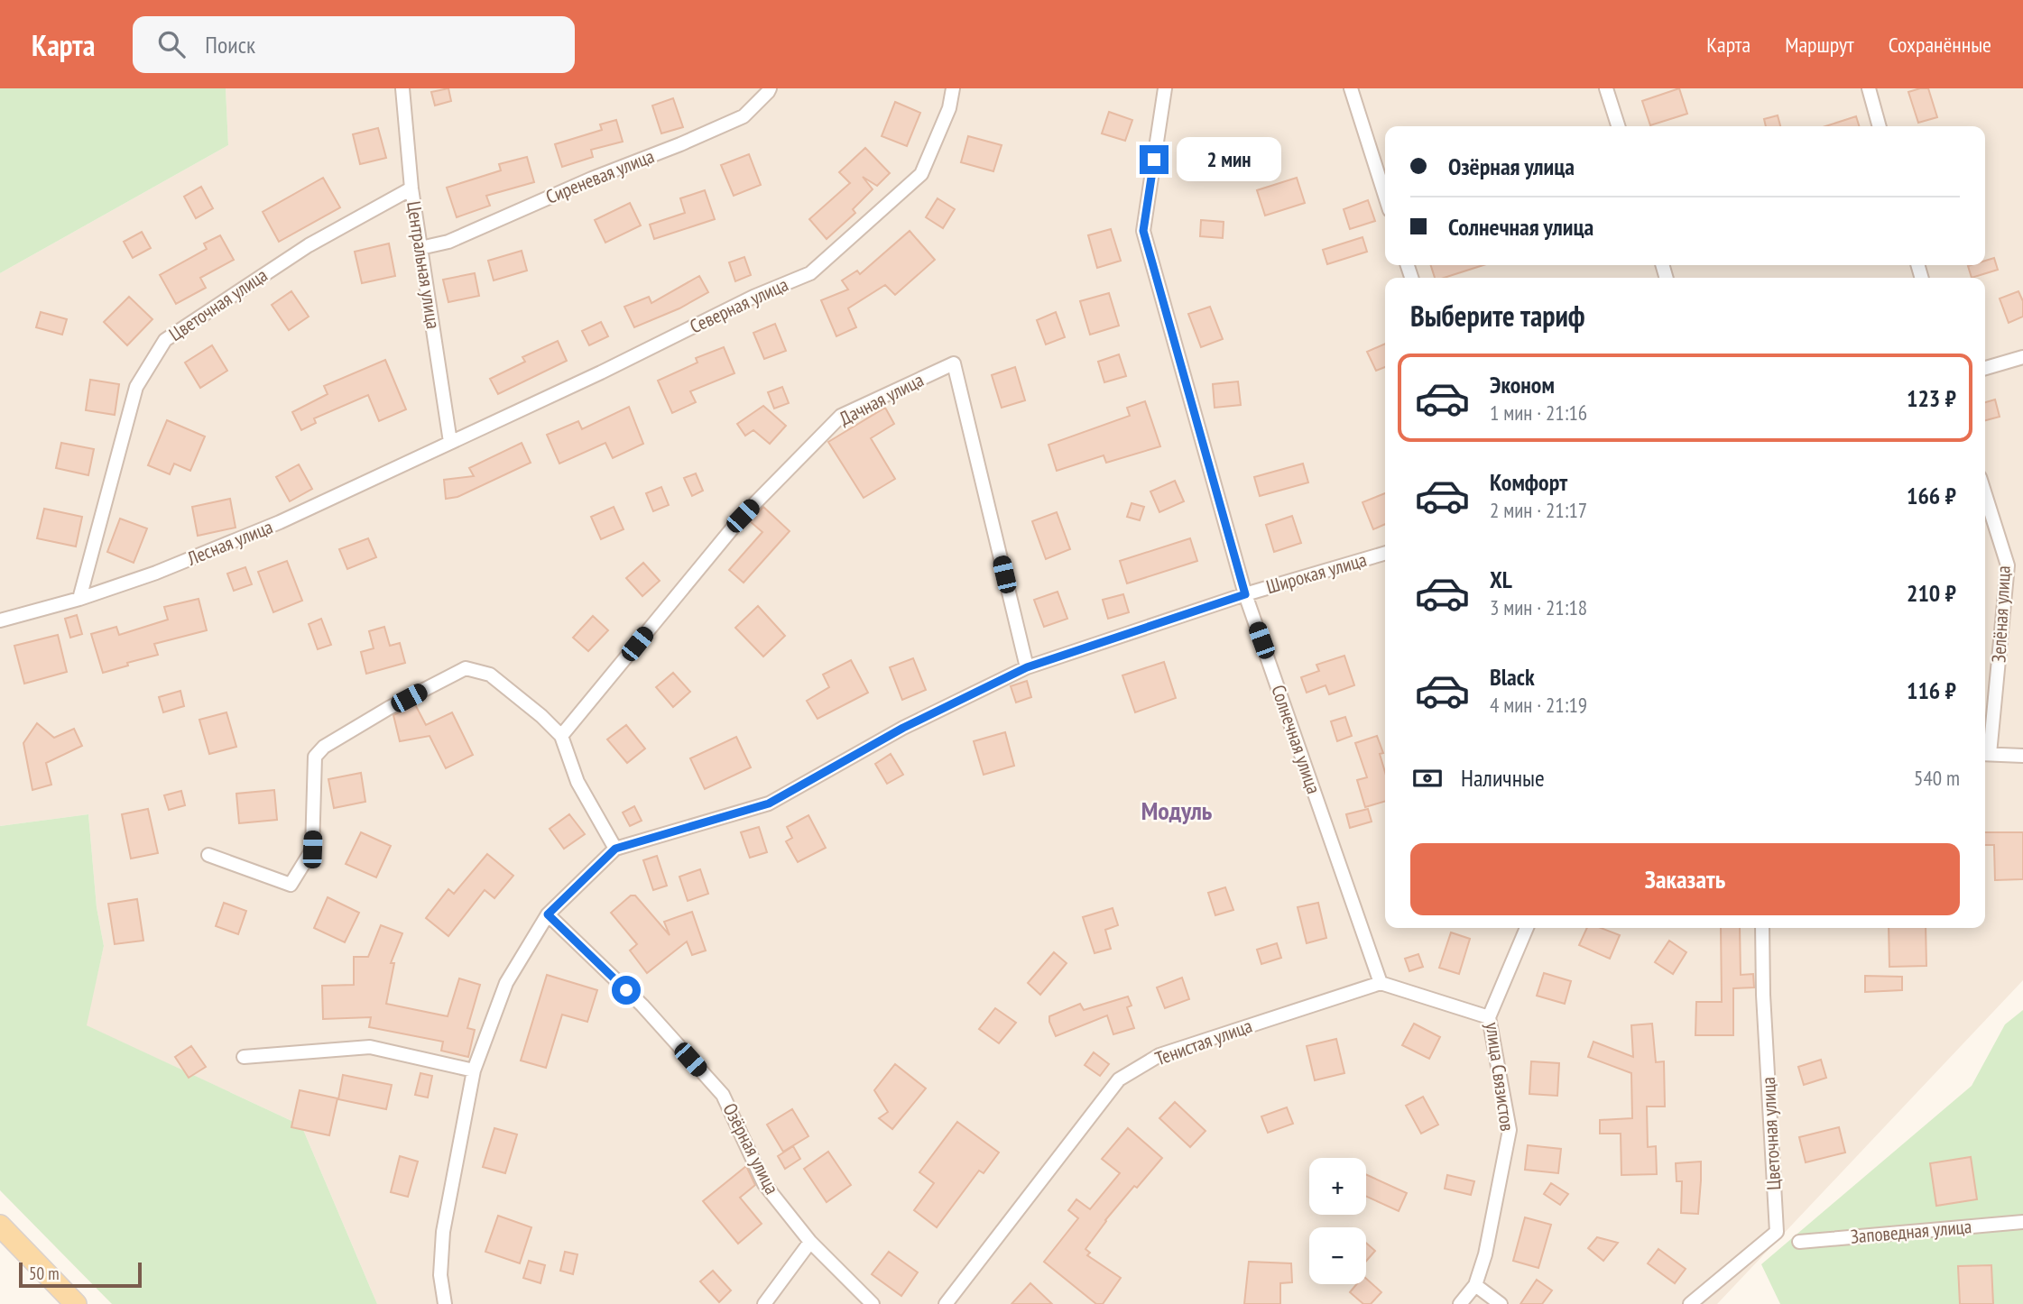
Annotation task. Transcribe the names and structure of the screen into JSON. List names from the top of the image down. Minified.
{"streets":{"street":["Сиреневая улица","Центральная улица","Цветочная улица","Северная улица","Дачная улица","Лесная улица","Широкая улица","Зелёная улица","Солнечная улица","Тенистая улица","улица Связистов","Озёрная улица","Заповедная улица"]},"crossings":[["Сиреневая улица","Центральная улица"],["Центральная улица","Цветочная улица"],["Центральная улица","Северная улица"],["Центральная улица","Лесная улица"],["Цветочная улица","Лесная улица"],["Северная улица","Лесная улица"],["Дачная улица","Широкая улица"],["Широкая улица","Солнечная улица"],["Широкая улица","Озёрная улица"],["Солнечная улица","Тенистая улица"]],"districts":["Модуль"],"scale_bar":"50 m","page":{"header":"Карта","search":"Поиск","nav":["Карта","Маршрут","Сохранённые"],"banner":["Озёрная улица","Солнечная улица"],"bubble":"2 мин","heading":"Выберите тариф","list":[{"name":"Эконом","note":"1 мин · 21:16","value":"123 ₽"},{"name":"Комфорт","note":"2 мин · 21:17","value":"166 ₽"},{"name":"XL","note":"3 мин · 21:18","value":"210 ₽"},{"name":"Black","note":"4 мин · 21:19","value":"116 ₽"}],"pay":["Наличные","540 m"],"buttons":"Заказать","map_buttons":["+","−"],"scale":"50 m"}}
